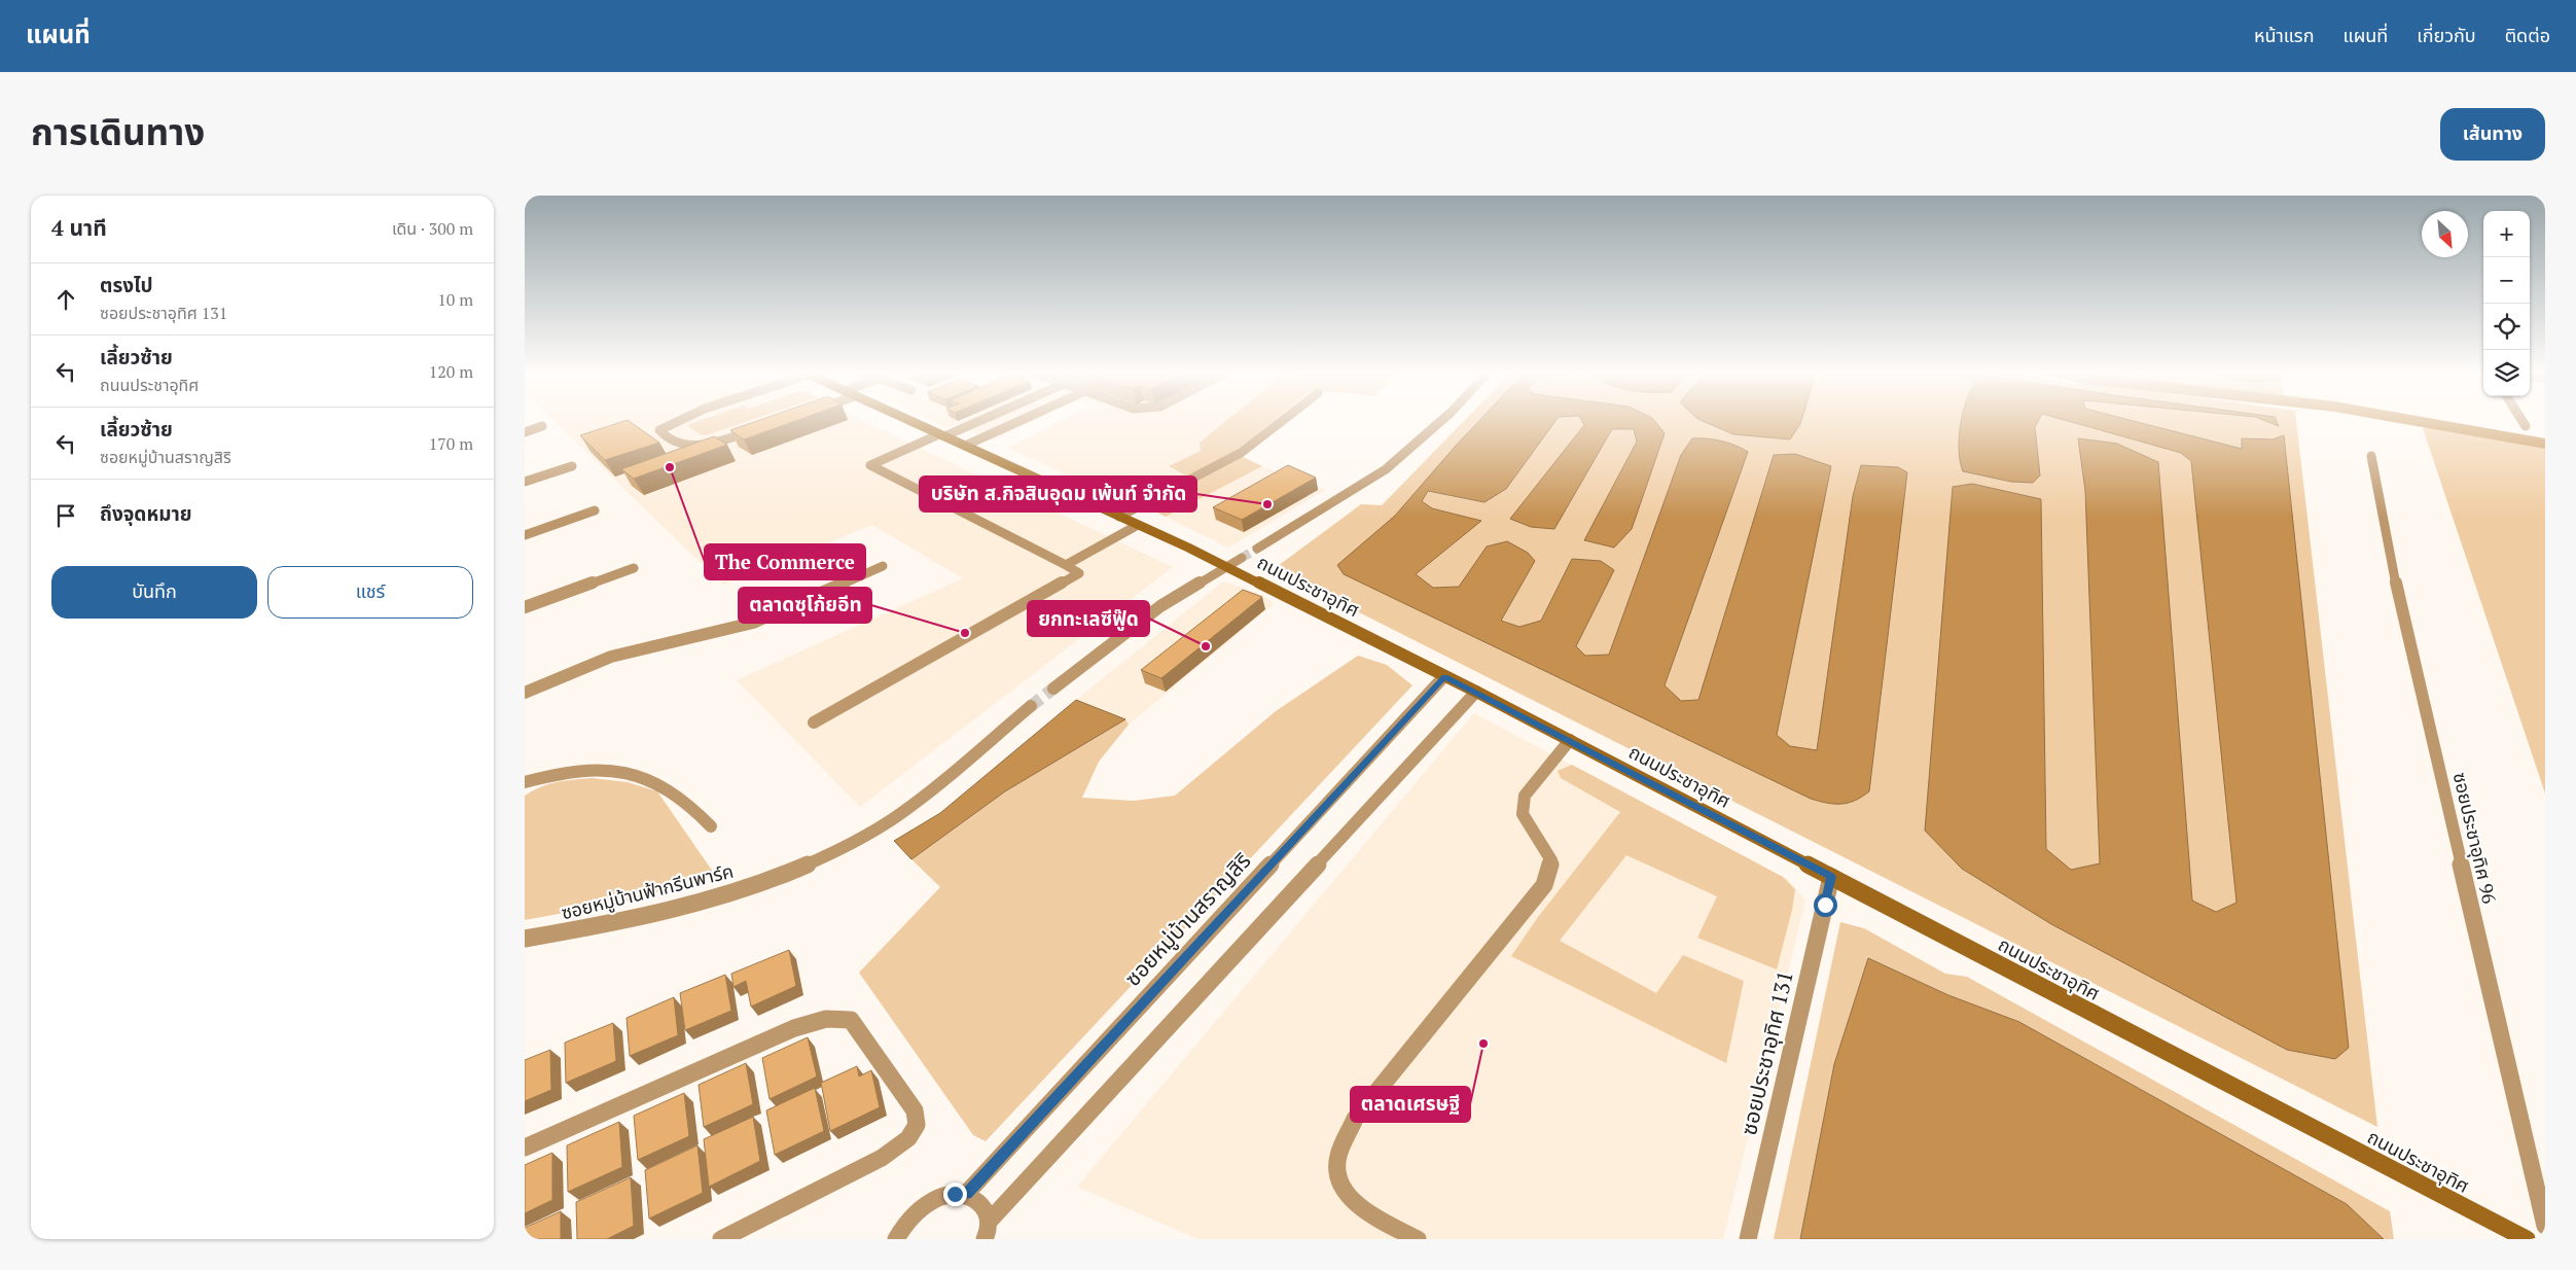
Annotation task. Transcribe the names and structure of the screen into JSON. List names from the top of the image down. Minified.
{"streets":{"main road":["ถนนประชาอุทิศ"],"street":["ซอยประชาอุทิศ 96","ซอยหมู่บ้านฟ้ากรีนพาร์ค","ซอยหมู่บ้านสราญสิริ","ซอยประชาอุทิศ 131"]},"crossings":[["ถนนประชาอุทิศ","ซอยหมู่บ้านสราญสิริ"],["ถนนประชาอุทิศ","ซอยประชาอุทิศ 131"]],"places":["The Commerce","บริษัท ส.กิจสินอุดม เพ้นท์ จำกัด","ตลาดซุโก้ยอีท","ยกทะเลซีฟู๊ด","ตลาดเศรษฐี"],"north":"bottom right","page":{"header":"แผนที่","nav":["หน้าแรก","แผนที่","เกี่ยวกับ","ติดต่อ"],"title":"การเดินทาง","buttons":["เส้นทาง",["บันทึก","แชร์"]],"heading":["4 นาที","เดิน · 300 m"],"map_buttons":["+","−"],"list":[["ตรงไป","ซอยประชาอุทิศ 131","10 m"],["เลี้ยวซ้าย","ถนนประชาอุทิศ","120 m"],["เลี้ยวซ้าย","ซอยหมู่บ้านสราญสิริ","170 m"],"ถึงจุดหมาย"]}}
